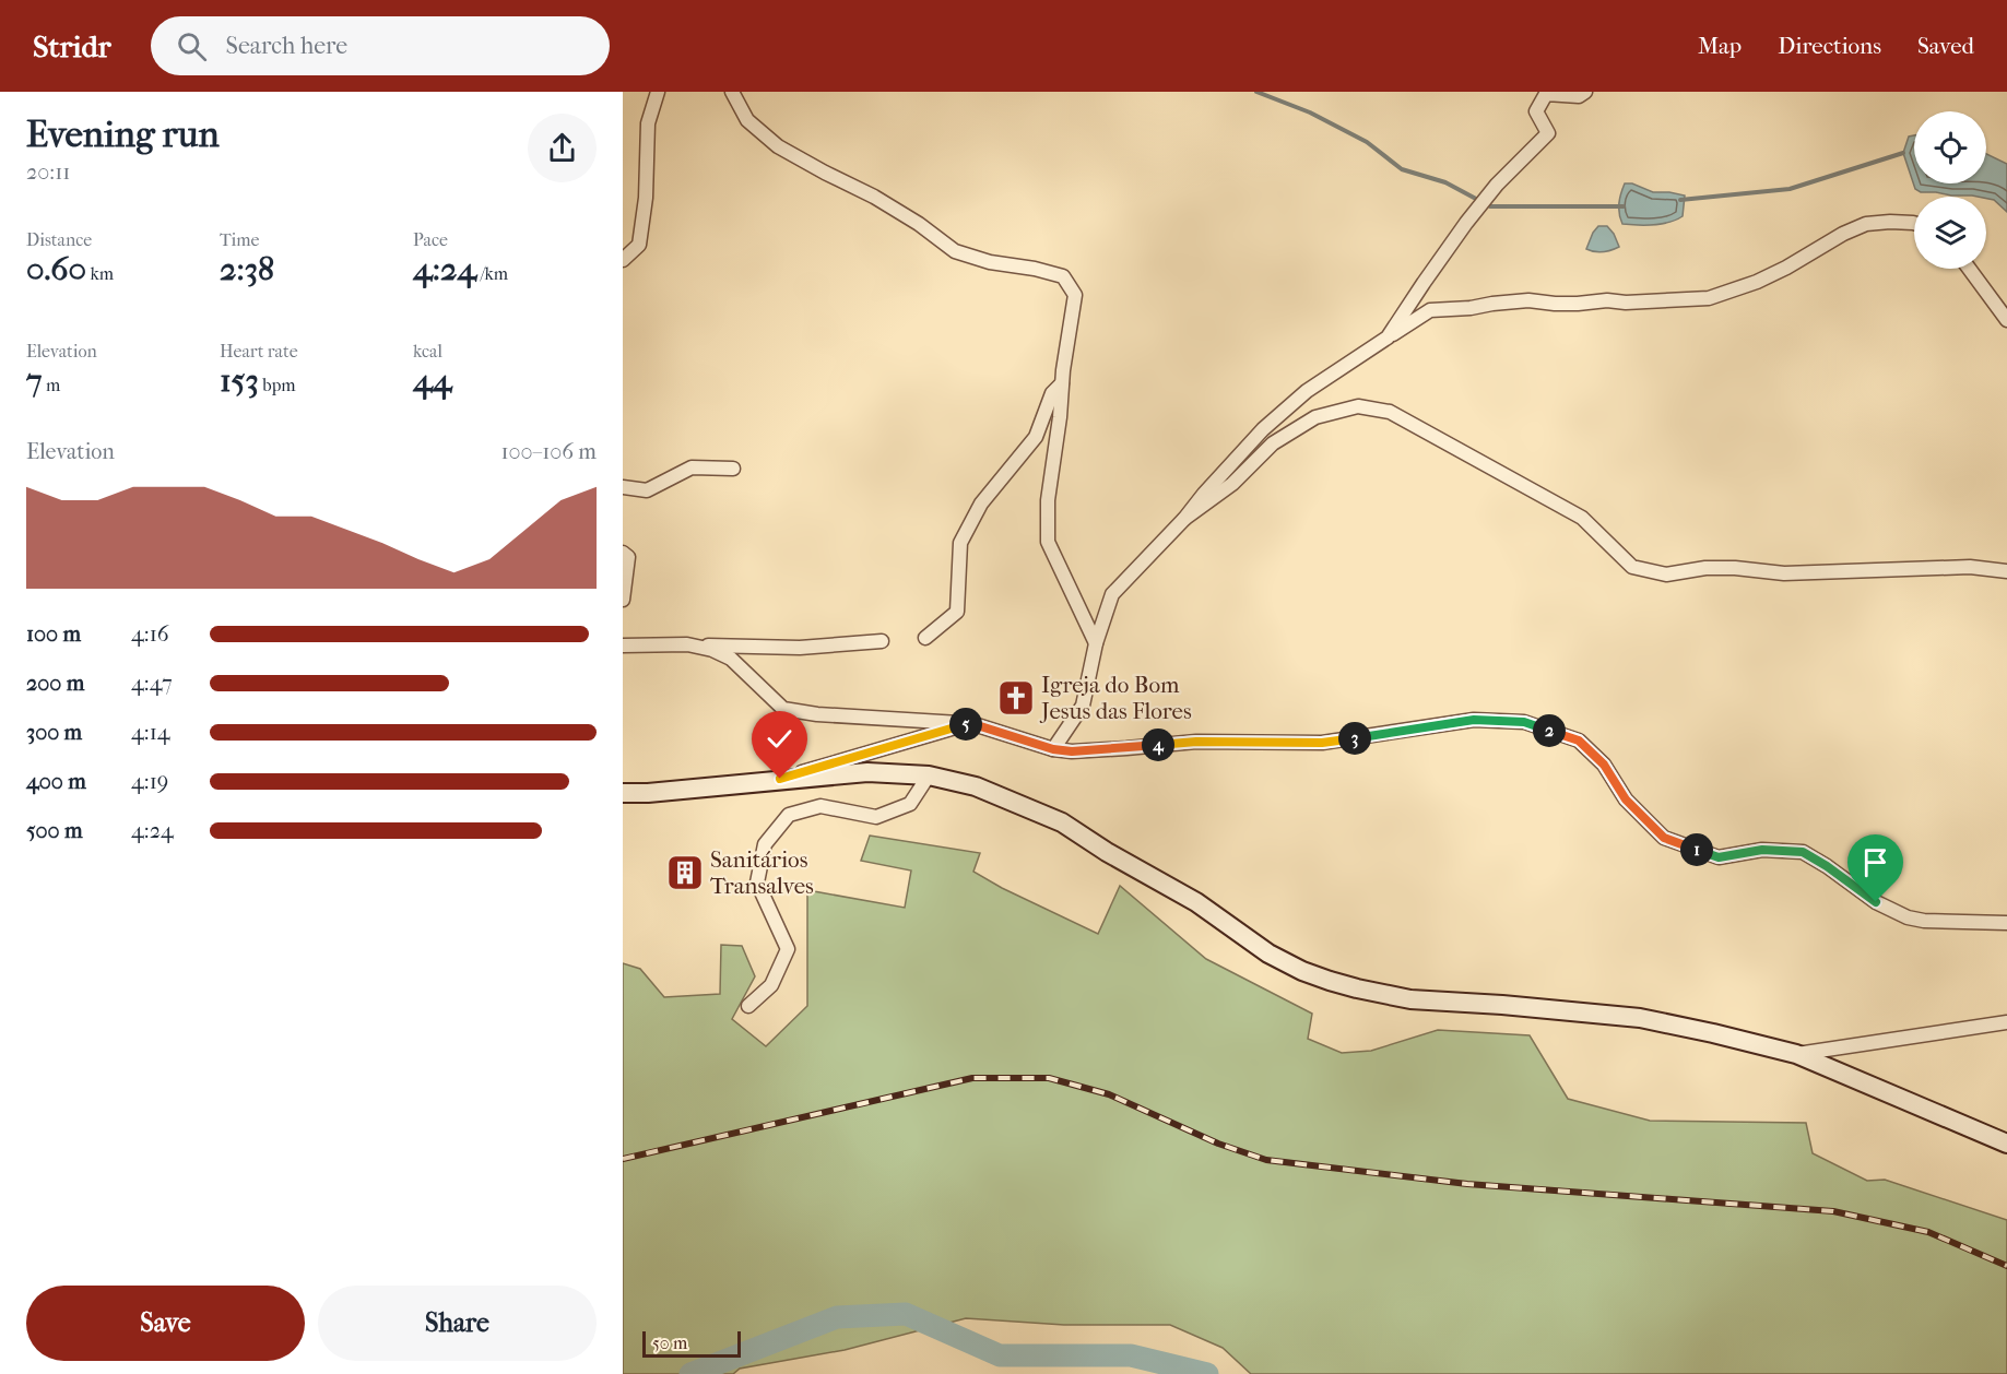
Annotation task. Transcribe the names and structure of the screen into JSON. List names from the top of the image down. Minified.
{"places":{"church":["Igreja do Bom Jesus das Flores"],"building":["Sanitários Transalves"]},"scale_bar":"50 m","page":{"header":"Stridr","search":"Search here","nav":["Map","Directions","Saved"],"heading":["Evening run","20:11"],"stats":[["Distance","0.60 km"],["Time","2:38"],["Pace","4:24 /km"],["Elevation","7 m"],["Heart rate","153 bpm"],["kcal","44"]],"chart":["Elevation","100–106 m"],"list":[{"name":"100 m","note":"4:16"},{"name":"200 m","note":"4:47"},{"name":"300 m","note":"4:14"},{"name":"400 m","note":"4:19"},{"name":"500 m","note":"4:24"}],"pins":["5","2","3","4","1"],"buttons":["Save","Share"],"scale":"50 m"}}
